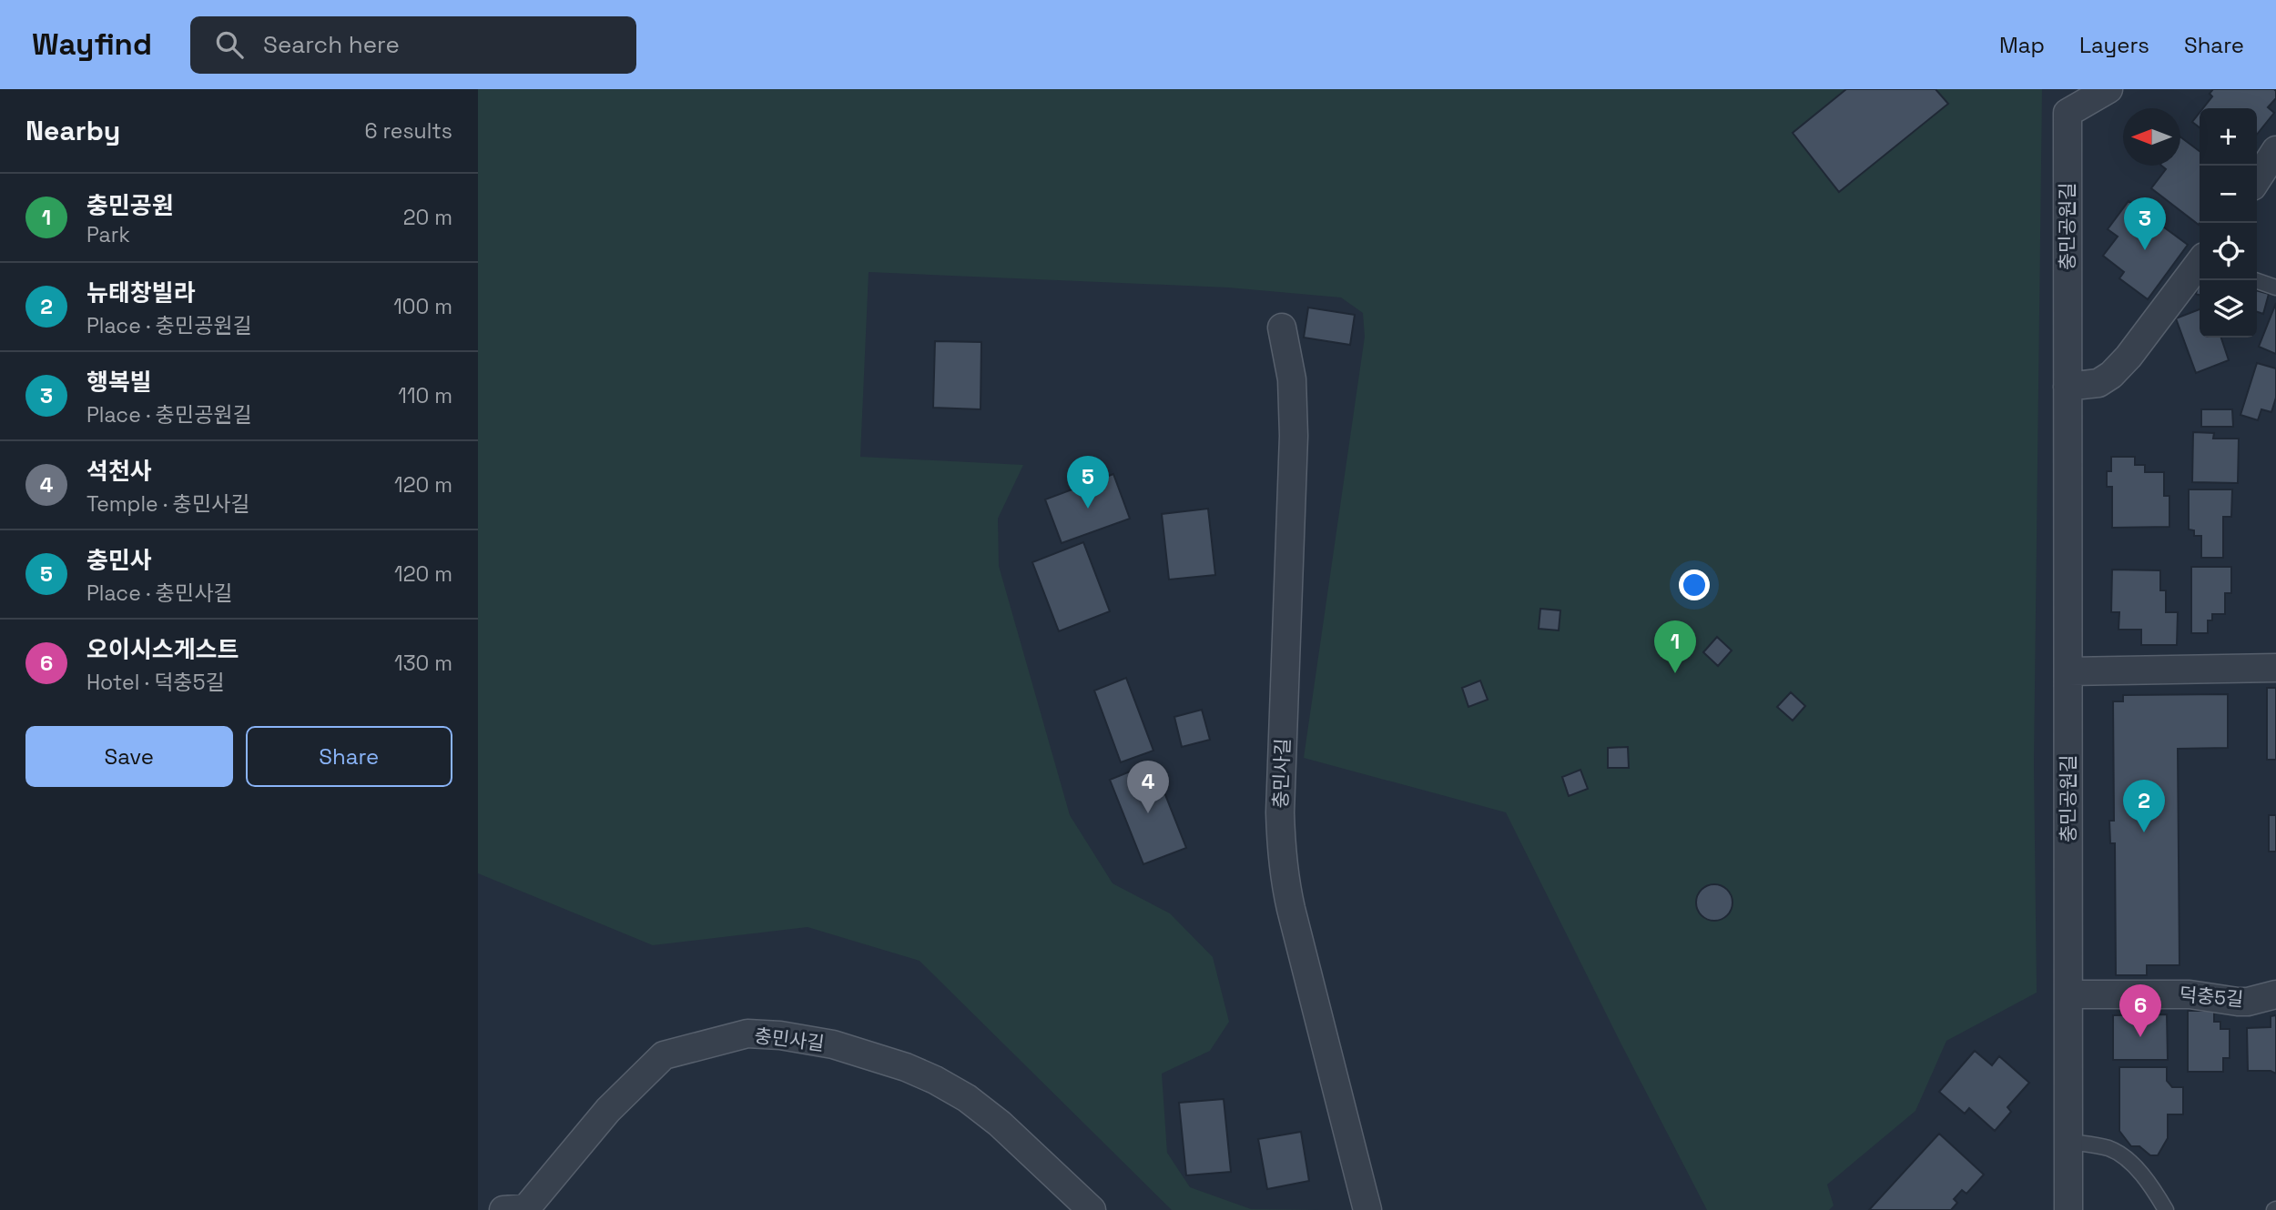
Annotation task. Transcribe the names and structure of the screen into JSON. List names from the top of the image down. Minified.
{"streets":{"street":["충민공원길","충민사길","덕충5길"]},"crossings":[["충민공원길","덕충5길"]],"north":"left","page":{"header":"Wayfind","search":"Search here","nav":["Map","Layers","Share"],"heading":["Nearby","6 results"],"map_buttons":["+","−"],"list":[{"mark":"1","name":"충민공원","note":"Park","value":"20 m"},{"mark":"2","name":"뉴태창빌라","note":"Place · 충민공원길","value":"100 m"},{"mark":"3","name":"행복빌","note":"Place · 충민공원길","value":"110 m"},{"mark":"4","name":"석천사","note":"Temple · 충민사길","value":"120 m"},{"mark":"5","name":"충민사","note":"Place · 충민사길","value":"120 m"},{"mark":"6","name":"오이시스게스트","note":"Hotel · 덕충5길","value":"130 m"}],"pins":["3","5","1","4","2","6"],"buttons":["Save","Share"]}}
